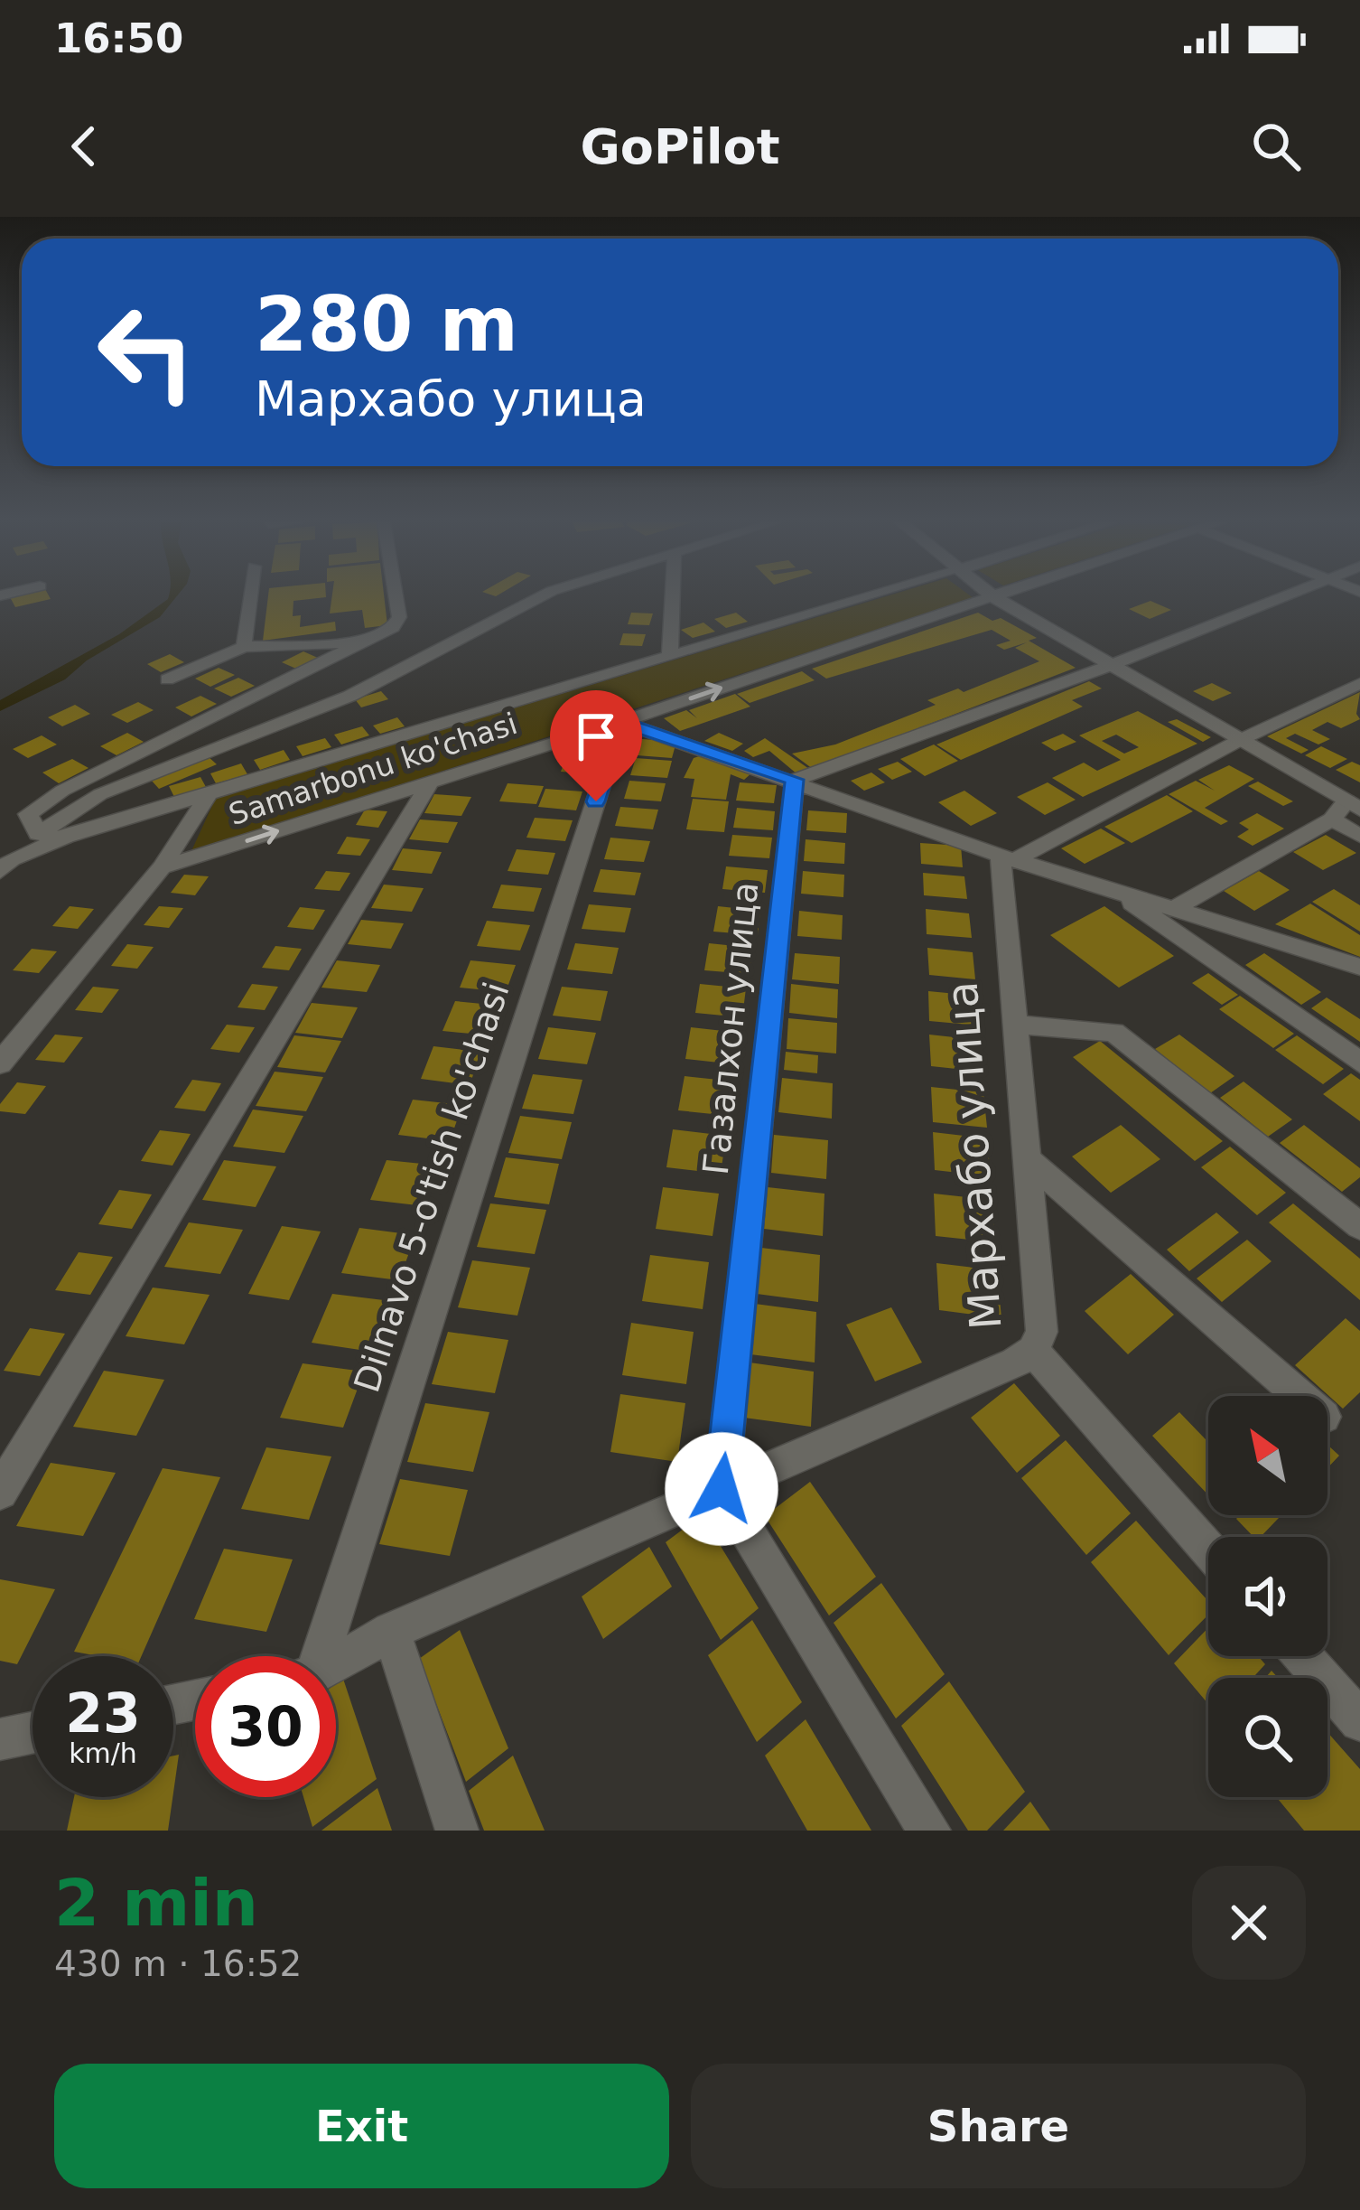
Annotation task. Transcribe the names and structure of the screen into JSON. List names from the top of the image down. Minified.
{"streets":{"street":["Samarbonu ko'chasi","Газалхон улица","Мархабо улица","Dilnavo 5-o'tish ko'chasi"]},"crossings":[["Samarbonu ko'chasi","Dilnavo 5-o'tish ko'chasi"]],"north":"top left","page":{"status":"16:50","header":"GoPilot","turn":["280 m","Мархабо улица"],"speed":"23 km/h","limit":"30","heading":["2 min","430 m · 16:52"],"buttons":["Exit","Share"]}}
